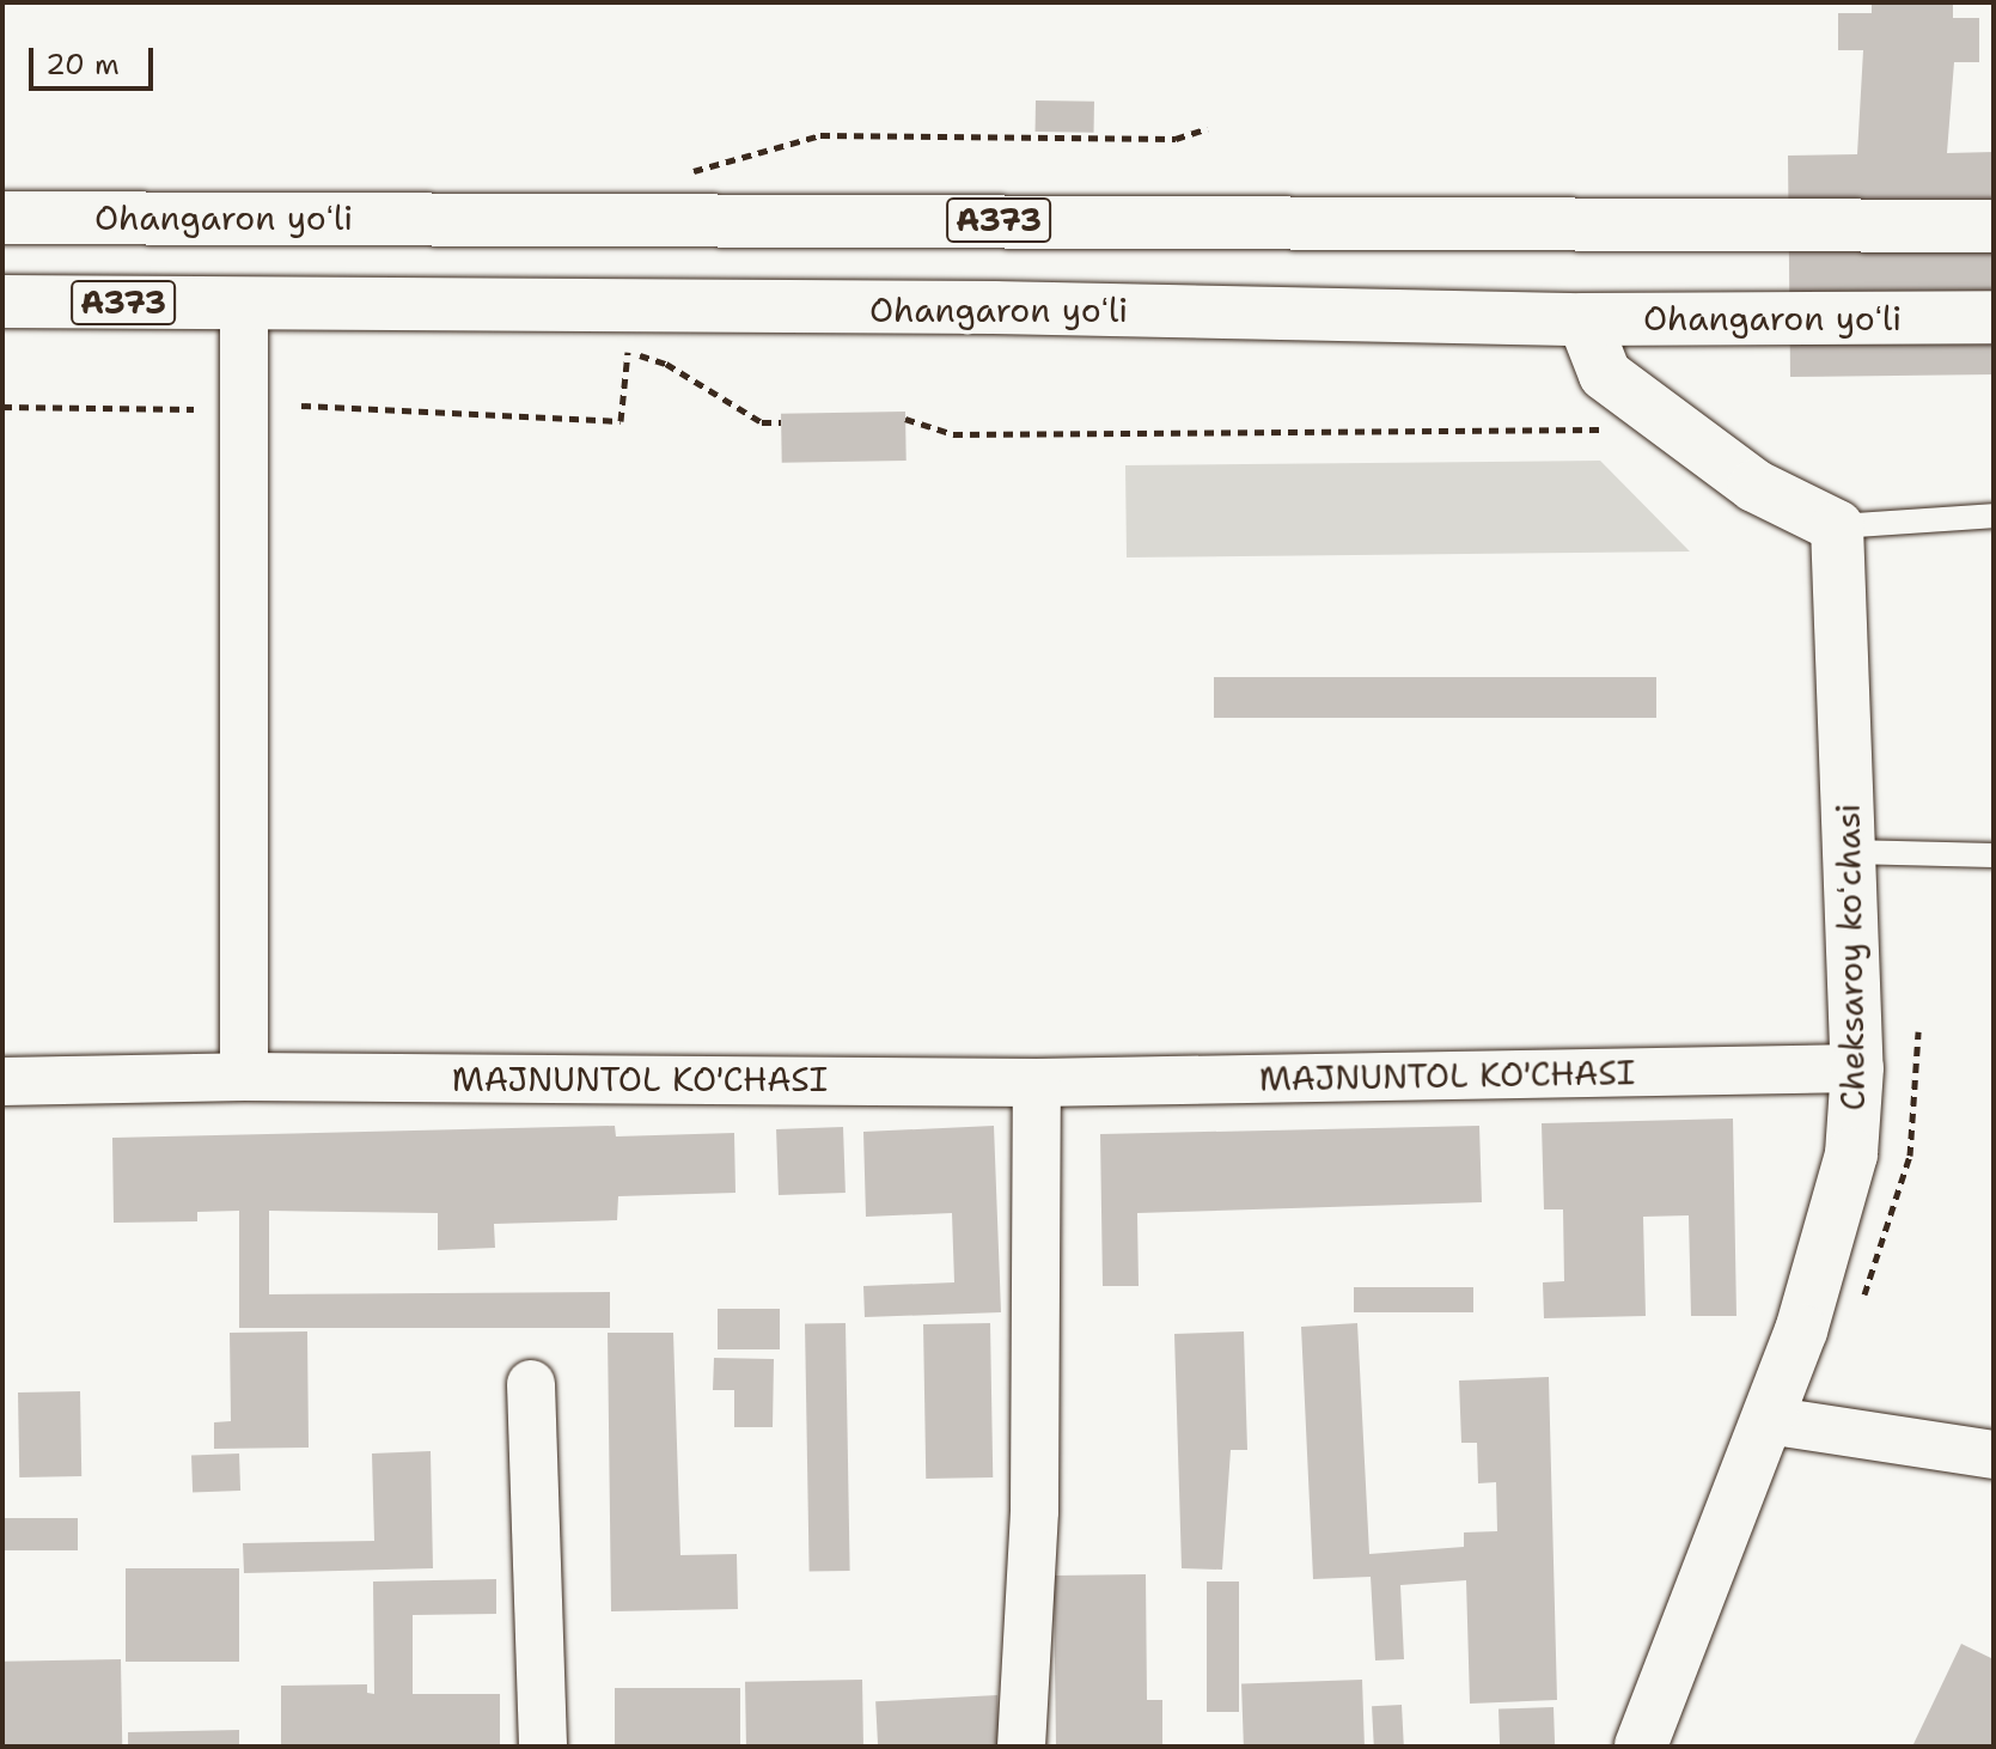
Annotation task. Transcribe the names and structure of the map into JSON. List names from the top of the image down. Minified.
{"streets":{"main road":["Ohangaron yoʻli","A373","Cheksaroy koʻchasi"],"street":["MAJNUNTOL KO'CHASI"]},"crossings":[["Cheksaroy koʻchasi","MAJNUNTOL KO'CHASI"]],"scale_bar":"20 m"}
